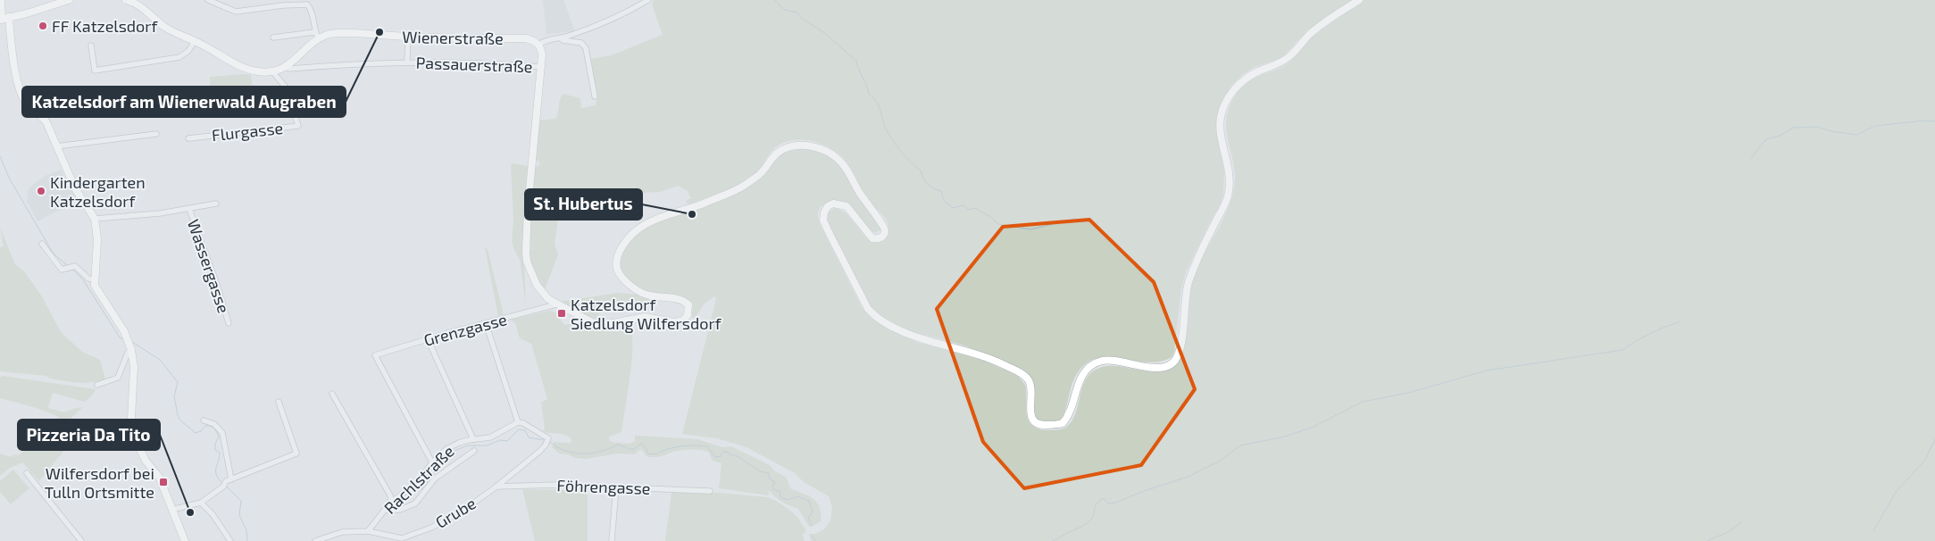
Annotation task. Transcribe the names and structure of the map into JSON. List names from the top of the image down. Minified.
{"streets":{"street":["Wienerstraße","Passauerstraße","Flurgasse","Wassergasse","Grenzgasse","Rachlstraße","Föhrengasse","Grube"]},"crossings":[["Wienerstraße","Passauerstraße"],["Wienerstraße","Flurgasse"],["Grenzgasse","Rachlstraße"],["Rachlstraße","Grube"],["Föhrengasse","Grube"]],"places":{"other":["FF Katzelsdorf","Katzelsdorf am Wienerwald Augraben","Kindergarten Katzelsdorf","St. Hubertus","Pizzeria Da Tito"],"transit":["Katzelsdorf Siedlung Wilfersdorf","Wilfersdorf bei Tulln Ortsmitte"]}}
